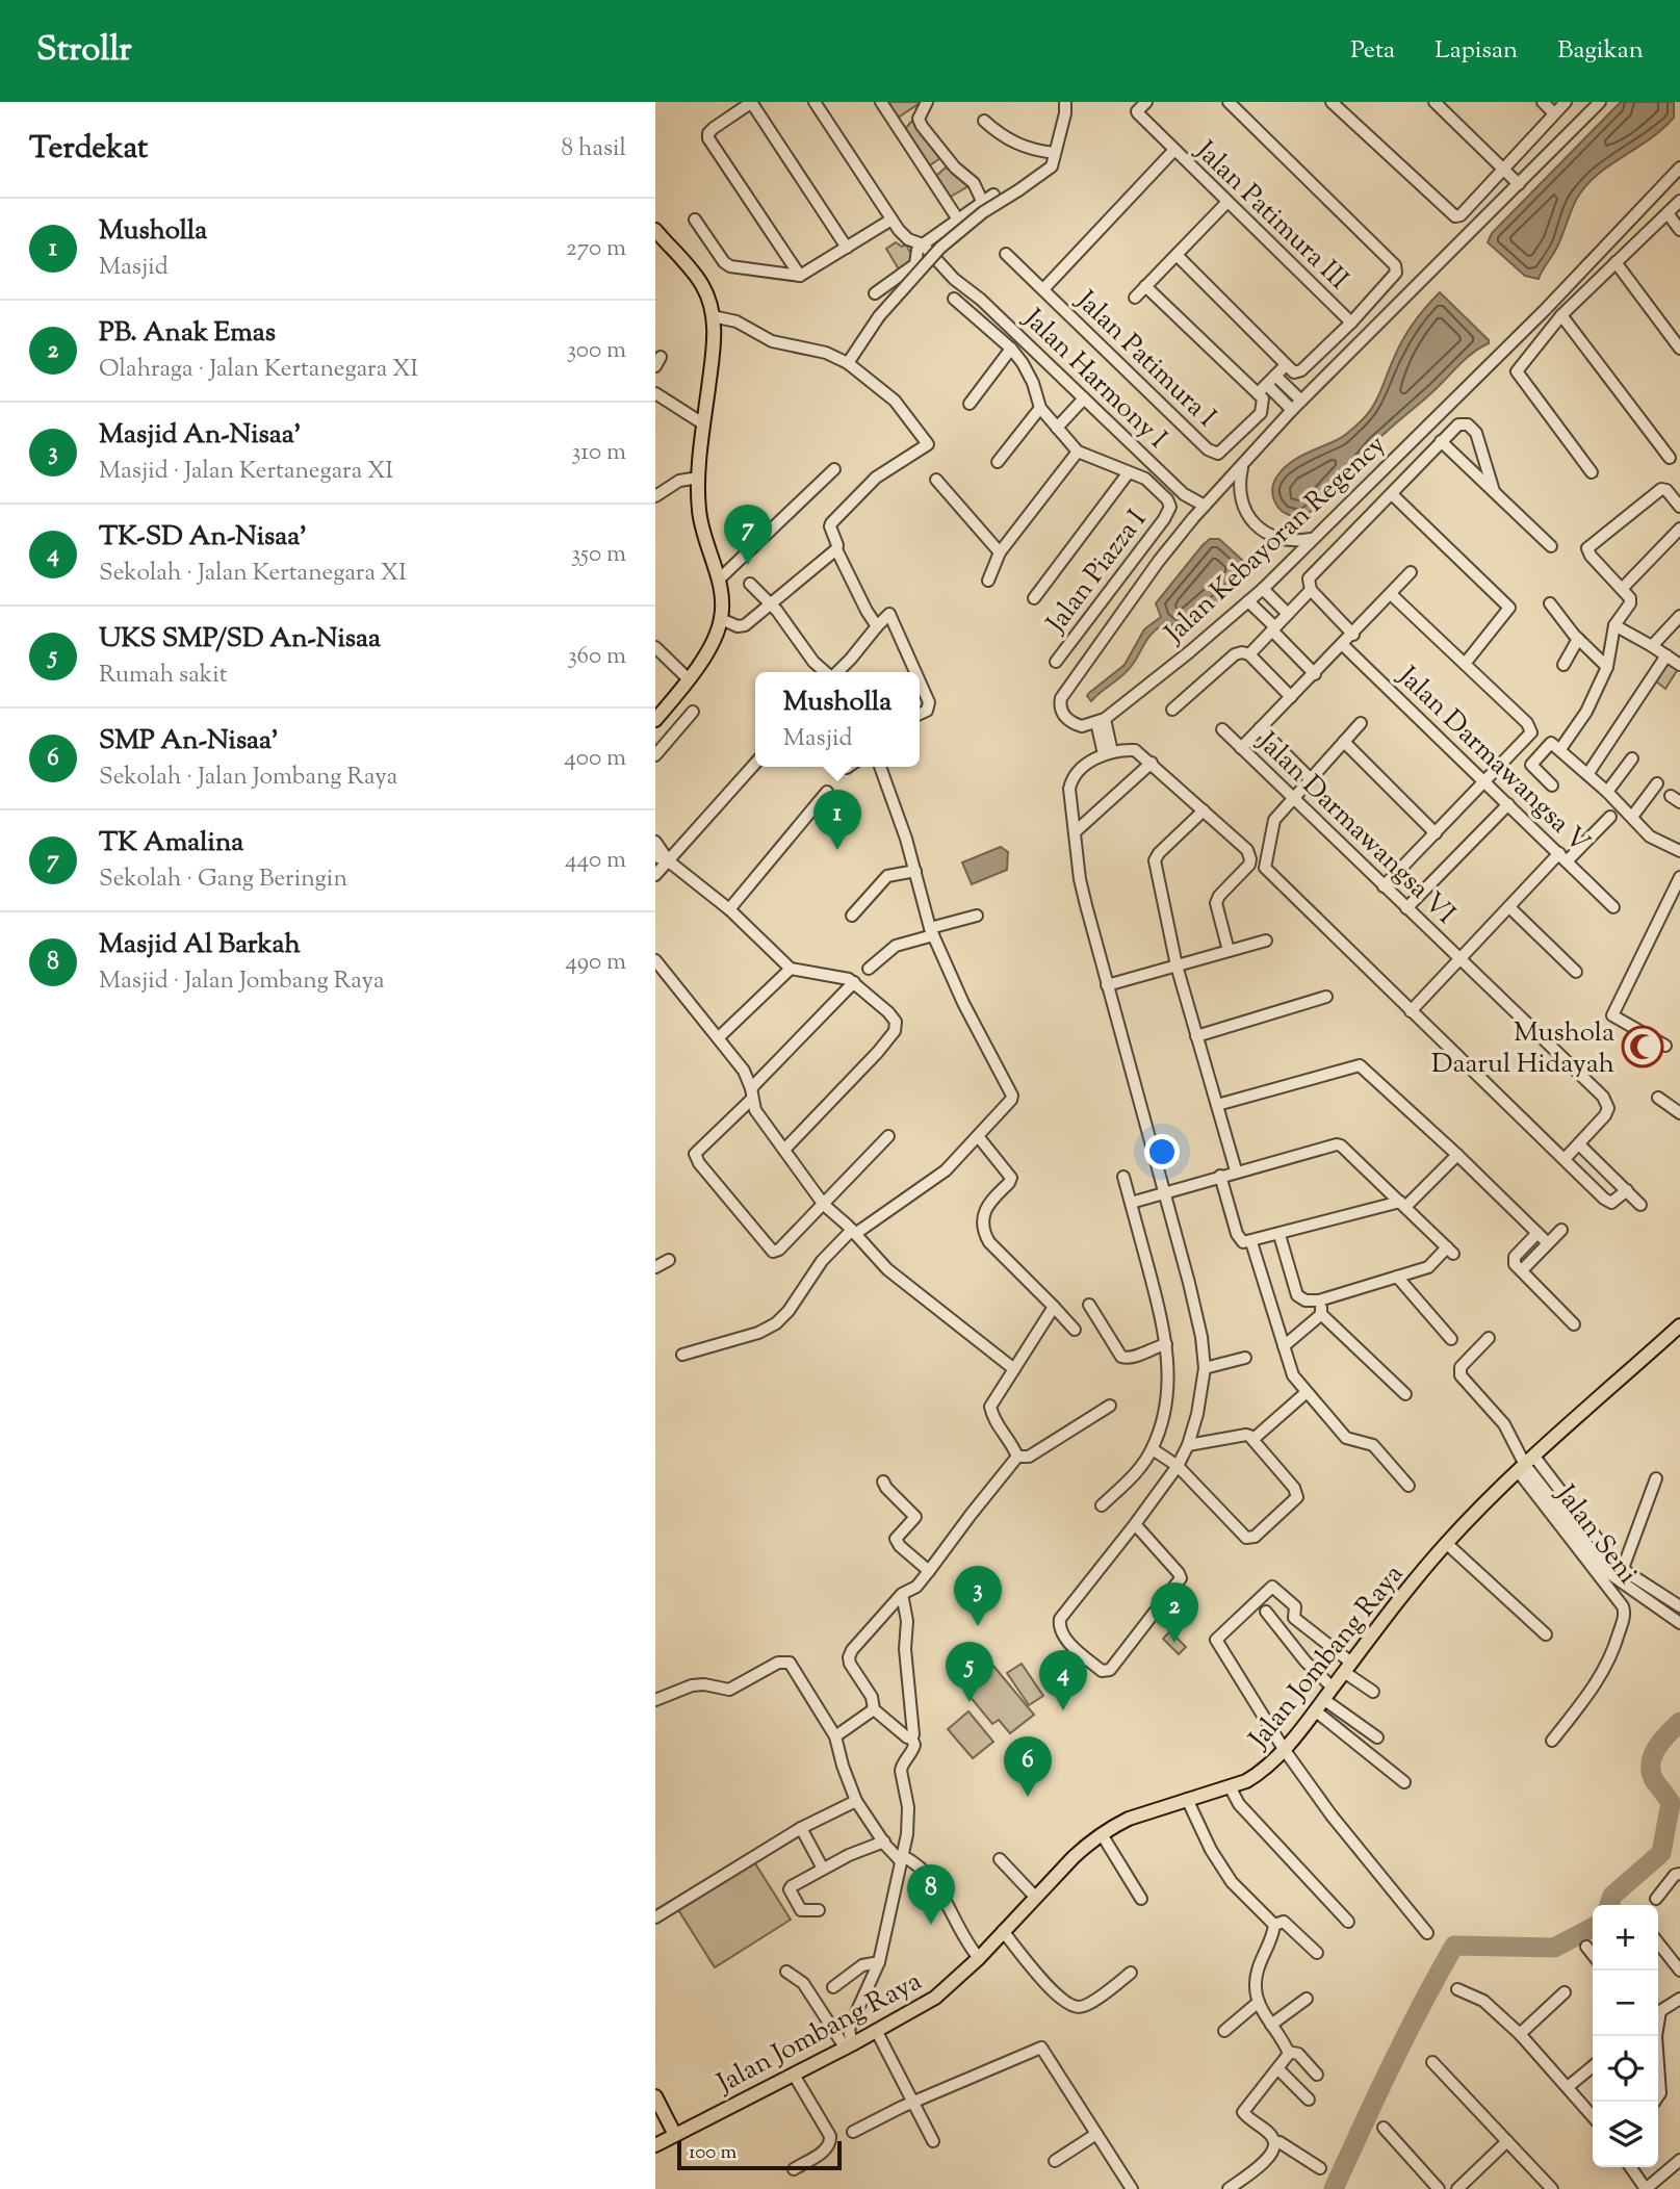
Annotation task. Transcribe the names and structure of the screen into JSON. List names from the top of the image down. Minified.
{"streets":{"main road":["Jalan Jombang Raya"],"street":["Jalan Patimura III","Jalan Patimura I","Jalan Harmony I","Jalan Kebayoran Regency","Jalan Piazza I","Jalan Darmawangsa V","Jalan Darmawangsa VI","Jalan Seni"]},"crossings":[["Jalan Harmony I","Jalan Kebayoran Regency"],["Jalan Seni","Jalan Jombang Raya"]],"places":{"mosque":["Mushola Daarul Hidayah"]},"scale_bar":"100 m","page":{"header":"Strollr","nav":["Peta","Lapisan","Bagikan"],"heading":["Terdekat","8 hasil"],"list":[{"mark":"1","name":"Musholla","note":"Masjid","value":"270 m"},{"mark":"2","name":"PB. Anak Emas","note":"Olahraga · Jalan Kertanegara XI","value":"300 m"},{"mark":"3","name":"Masjid An-Nisaa'","note":"Masjid · Jalan Kertanegara XI","value":"310 m"},{"mark":"4","name":"TK-SD An-Nisaa'","note":"Sekolah · Jalan Kertanegara XI","value":"350 m"},{"mark":"5","name":"UKS SMP/SD An-Nisaa","note":"Rumah sakit","value":"360 m"},{"mark":"6","name":"SMP An-Nisaa'","note":"Sekolah · Jalan Jombang Raya","value":"400 m"},{"mark":"7","name":"TK Amalina","note":"Sekolah · Gang Beringin","value":"440 m"},{"mark":"8","name":"Masjid Al Barkah","note":"Masjid · Jalan Jombang Raya","value":"490 m"}],"pins":["7","1","3","2","5","4","6","8"],"popup":["Musholla","Masjid"],"map_buttons":["+","−"],"scale":"100 m"}}
